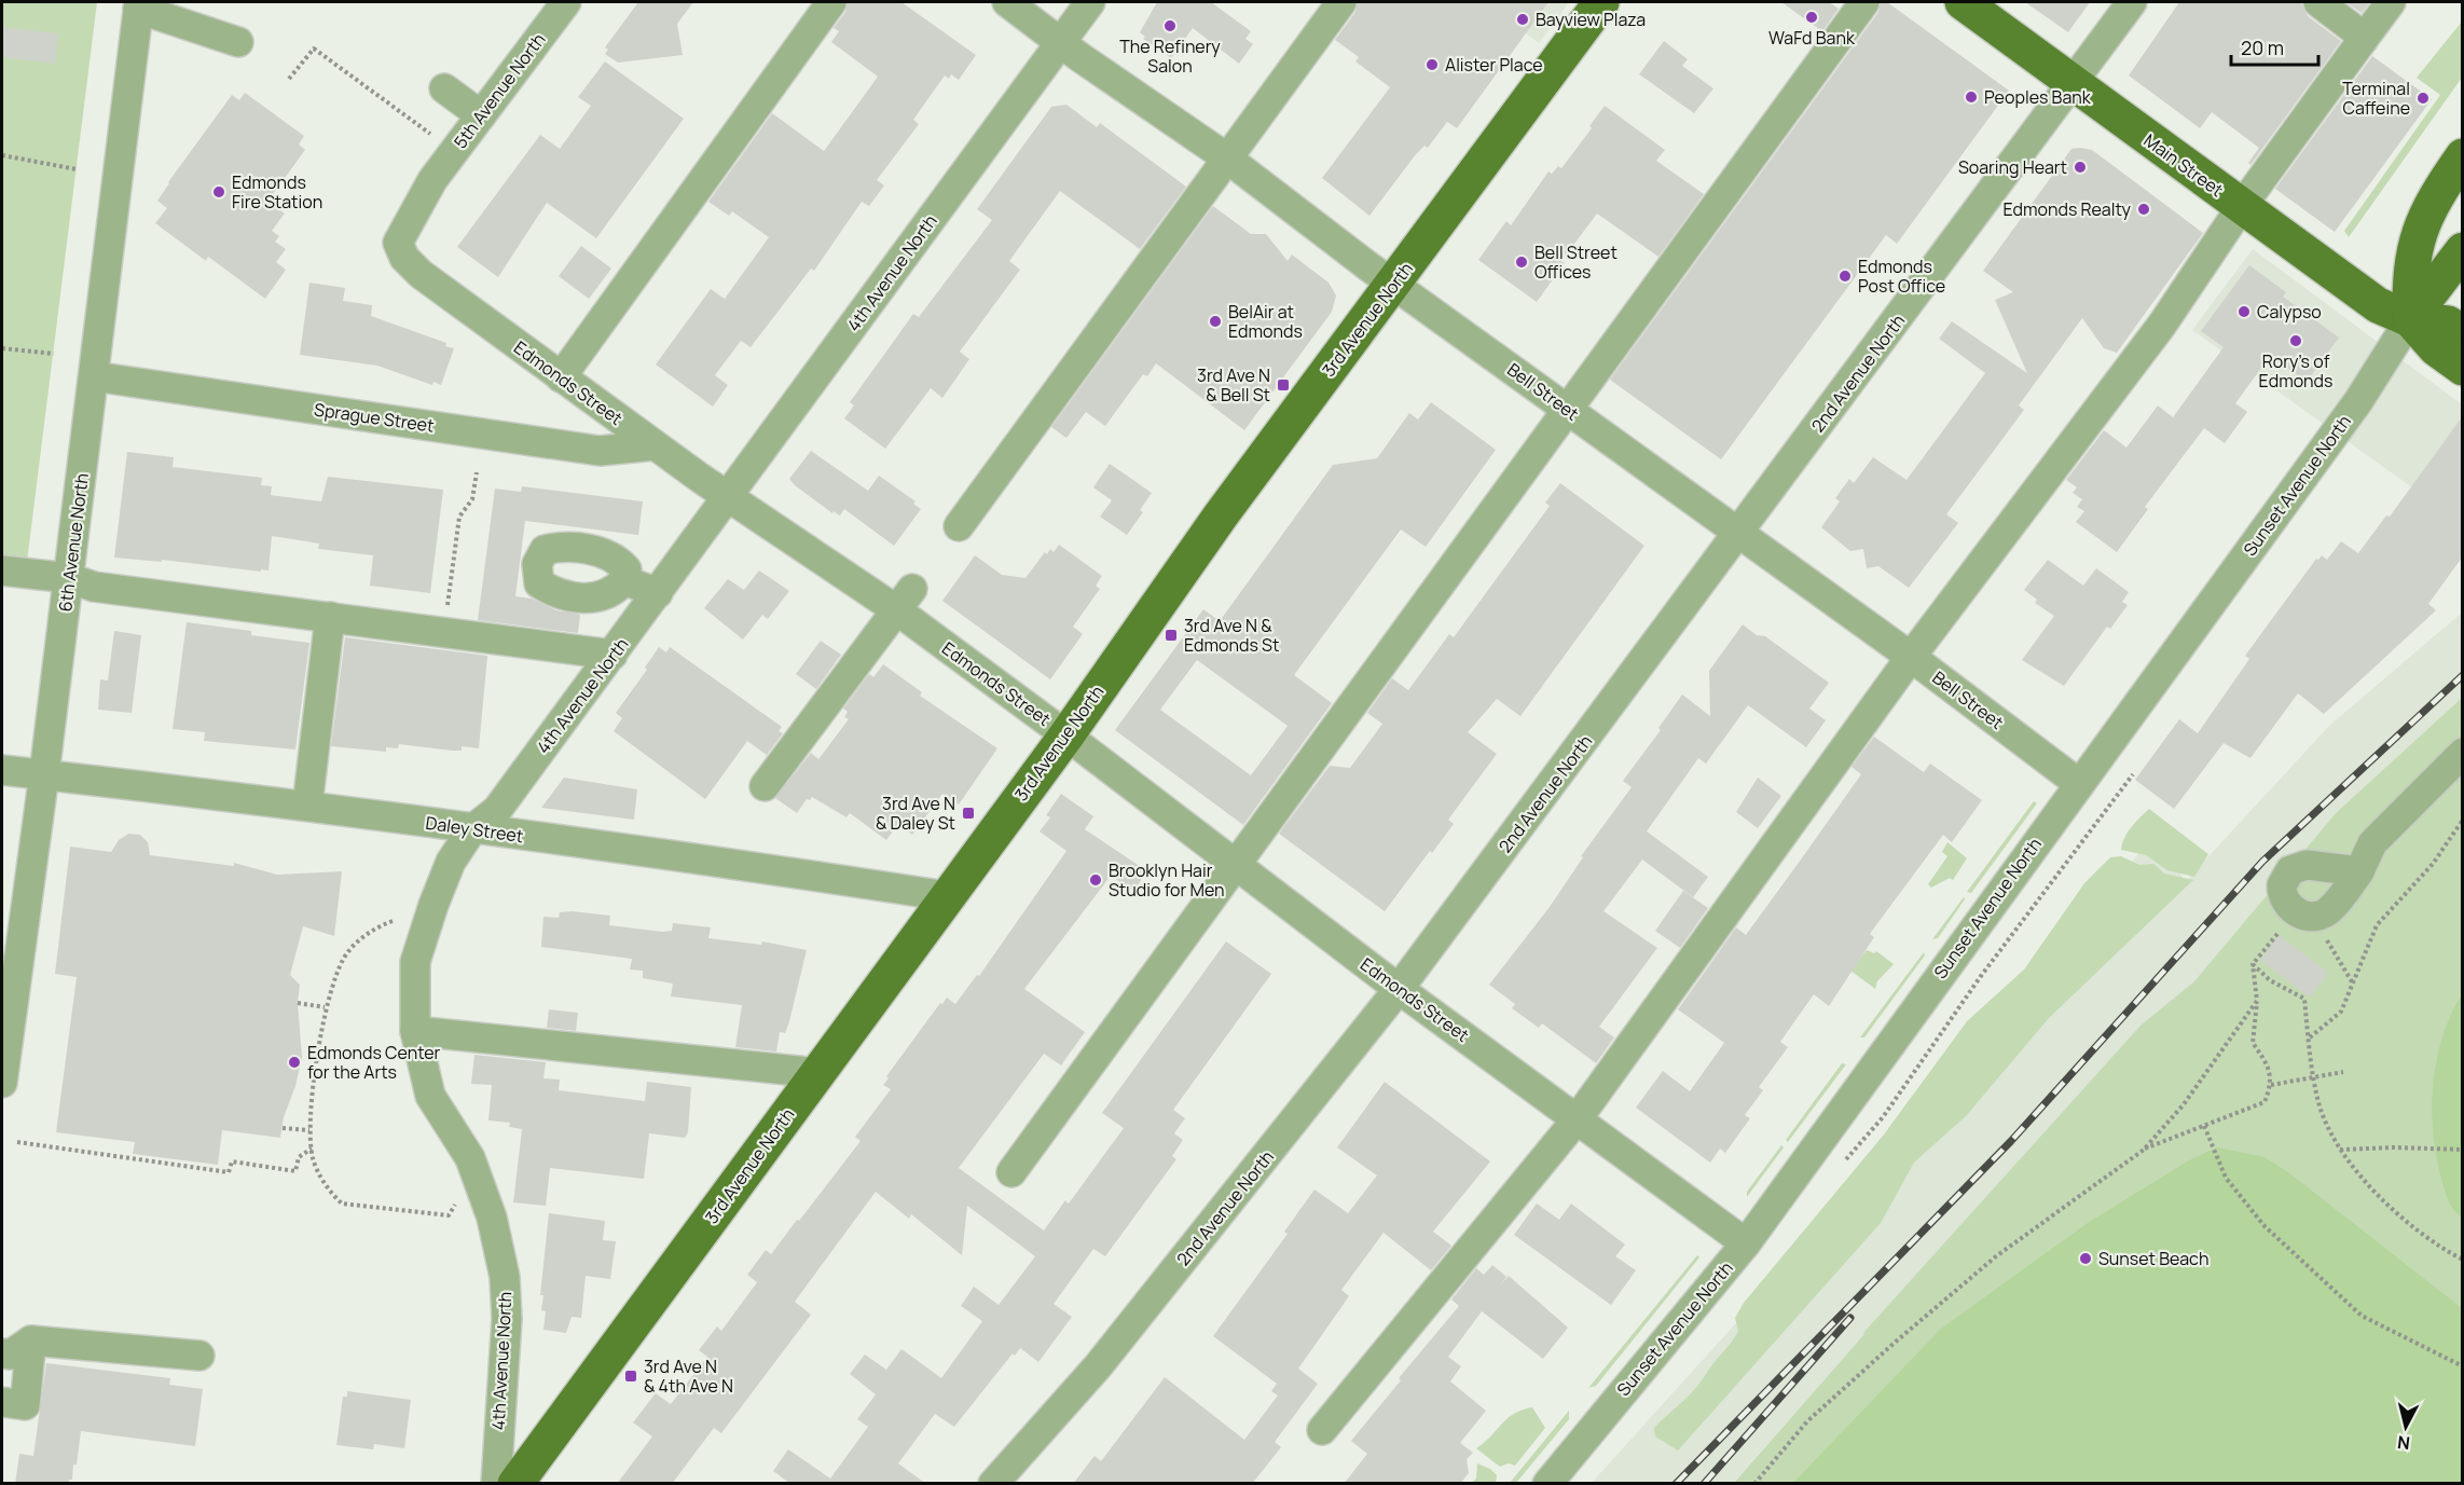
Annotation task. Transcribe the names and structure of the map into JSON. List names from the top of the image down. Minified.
{"streets":{"main road":["Main Street","3rd Avenue North"],"street":["5th Avenue North","4th Avenue North","2nd Avenue North","Edmonds Street","Bell Street","Sprague Street","Sunset Avenue North","6th Avenue North","Daley Street"]},"crossings":[["5th Avenue North","Edmonds Street"],["Main Street","2nd Avenue North"],["Main Street","Sunset Avenue North"],["4th Avenue North","Edmonds Street"],["4th Avenue North","Bell Street"],["4th Avenue North","Daley Street"],["3rd Avenue North","Edmonds Street"],["3rd Avenue North","Bell Street"],["3rd Avenue North","Daley Street"],["2nd Avenue North","Edmonds Street"],["2nd Avenue North","Bell Street"],["Edmonds Street","Sprague Street"],["Edmonds Street","Sunset Avenue North"],["Bell Street","Sunset Avenue North"],["Sprague Street","6th Avenue North"],["6th Avenue North","Daley Street"]],"places":{"other":["WaFd Bank","Bayview Plaza","The Refinery Salon","Alister Place","Peoples Bank","Terminal Caffeine","Soaring Heart","Edmonds Fire Station","Edmonds Realty","Bell Street Offices","Edmonds Post Office","Calypso","BelAir at Edmonds","Rory's of Edmonds","Brooklyn Hair Studio for Men","Edmonds Center for the Arts","Sunset Beach"],"transit":["3rd Ave N & Bell St","3rd Ave N & Edmonds St","3rd Ave N & Daley St","3rd Ave N & 4th Ave N"]},"scale_bar":"20 m","north":"bottom"}
